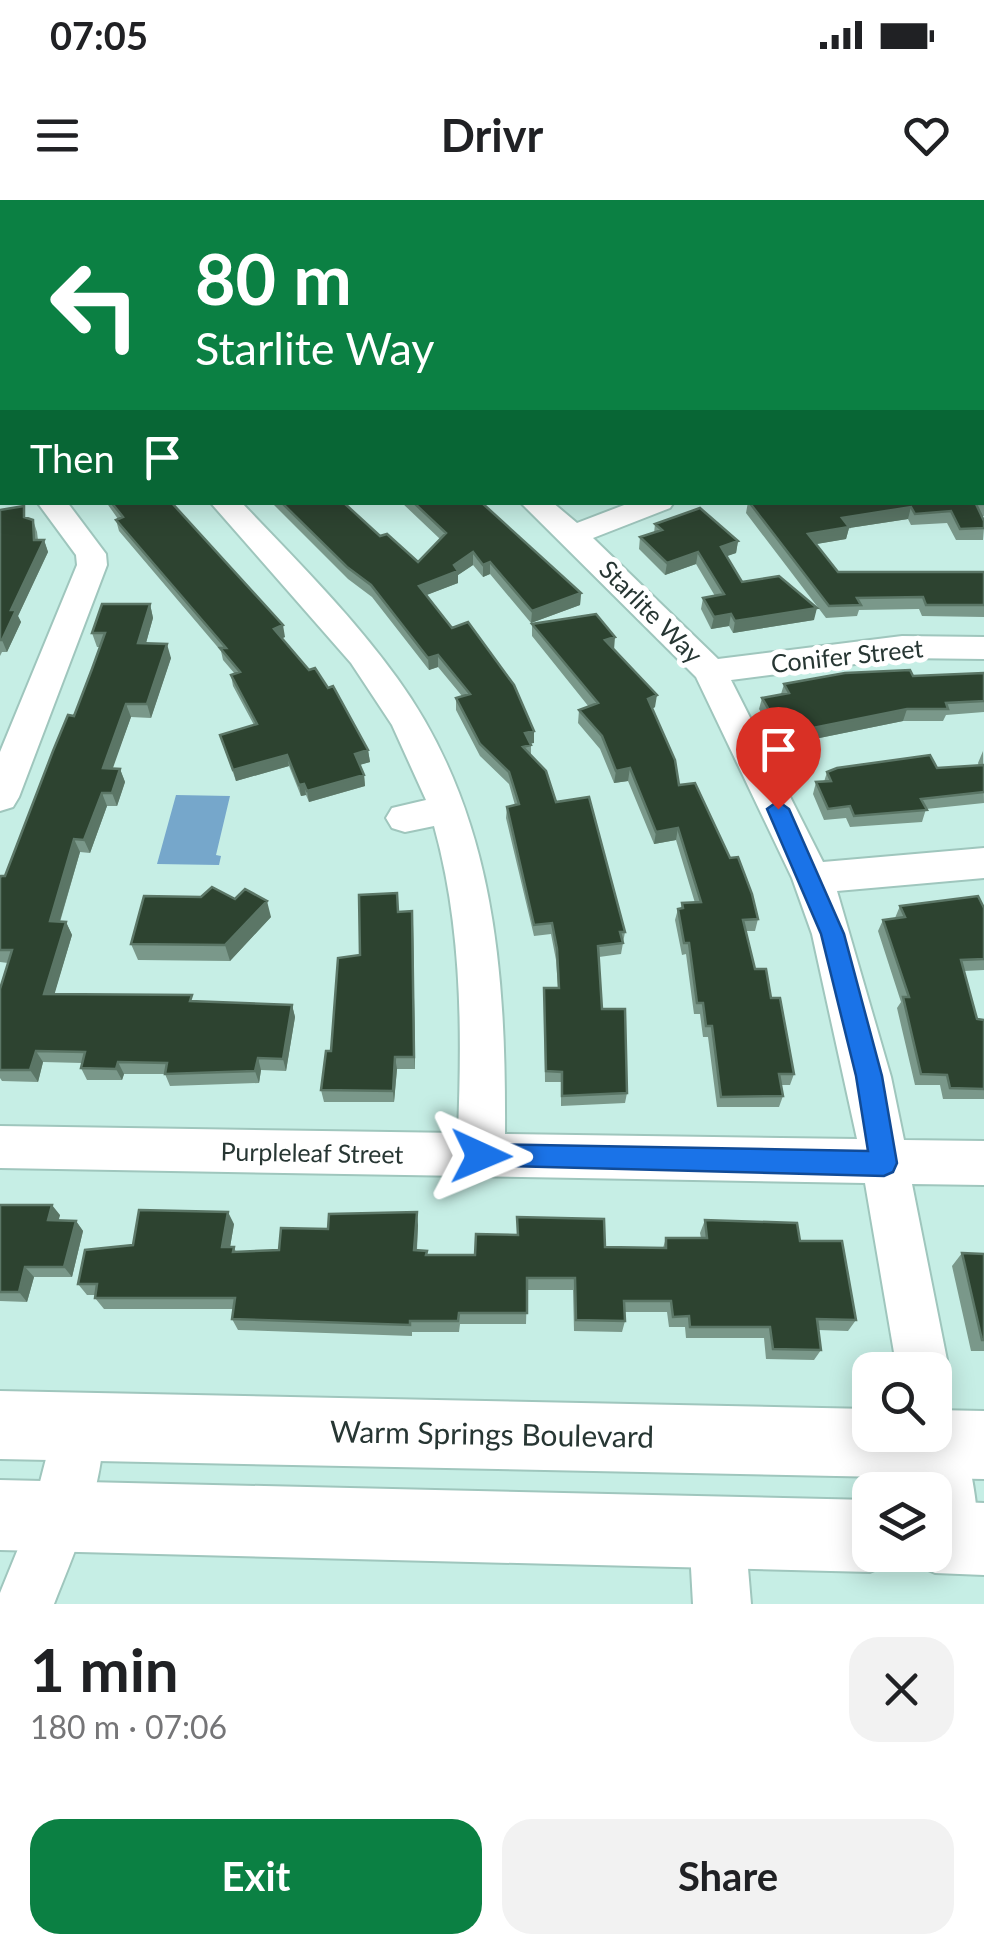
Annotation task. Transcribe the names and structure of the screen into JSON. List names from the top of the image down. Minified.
{"streets":{"main road":["Warm Springs Boulevard"],"street":["Starlite Way","Conifer Street","Purpleleaf Street"]},"crossings":[["Starlite Way","Conifer Street"],["Starlite Way","Purpleleaf Street"]],"page":{"status":"07:05","header":"Drivr","turn":["80 m","Starlite Way"],"then":"Then","heading":["1 min","180 m · 07:06"],"buttons":["Exit","Share"]}}
